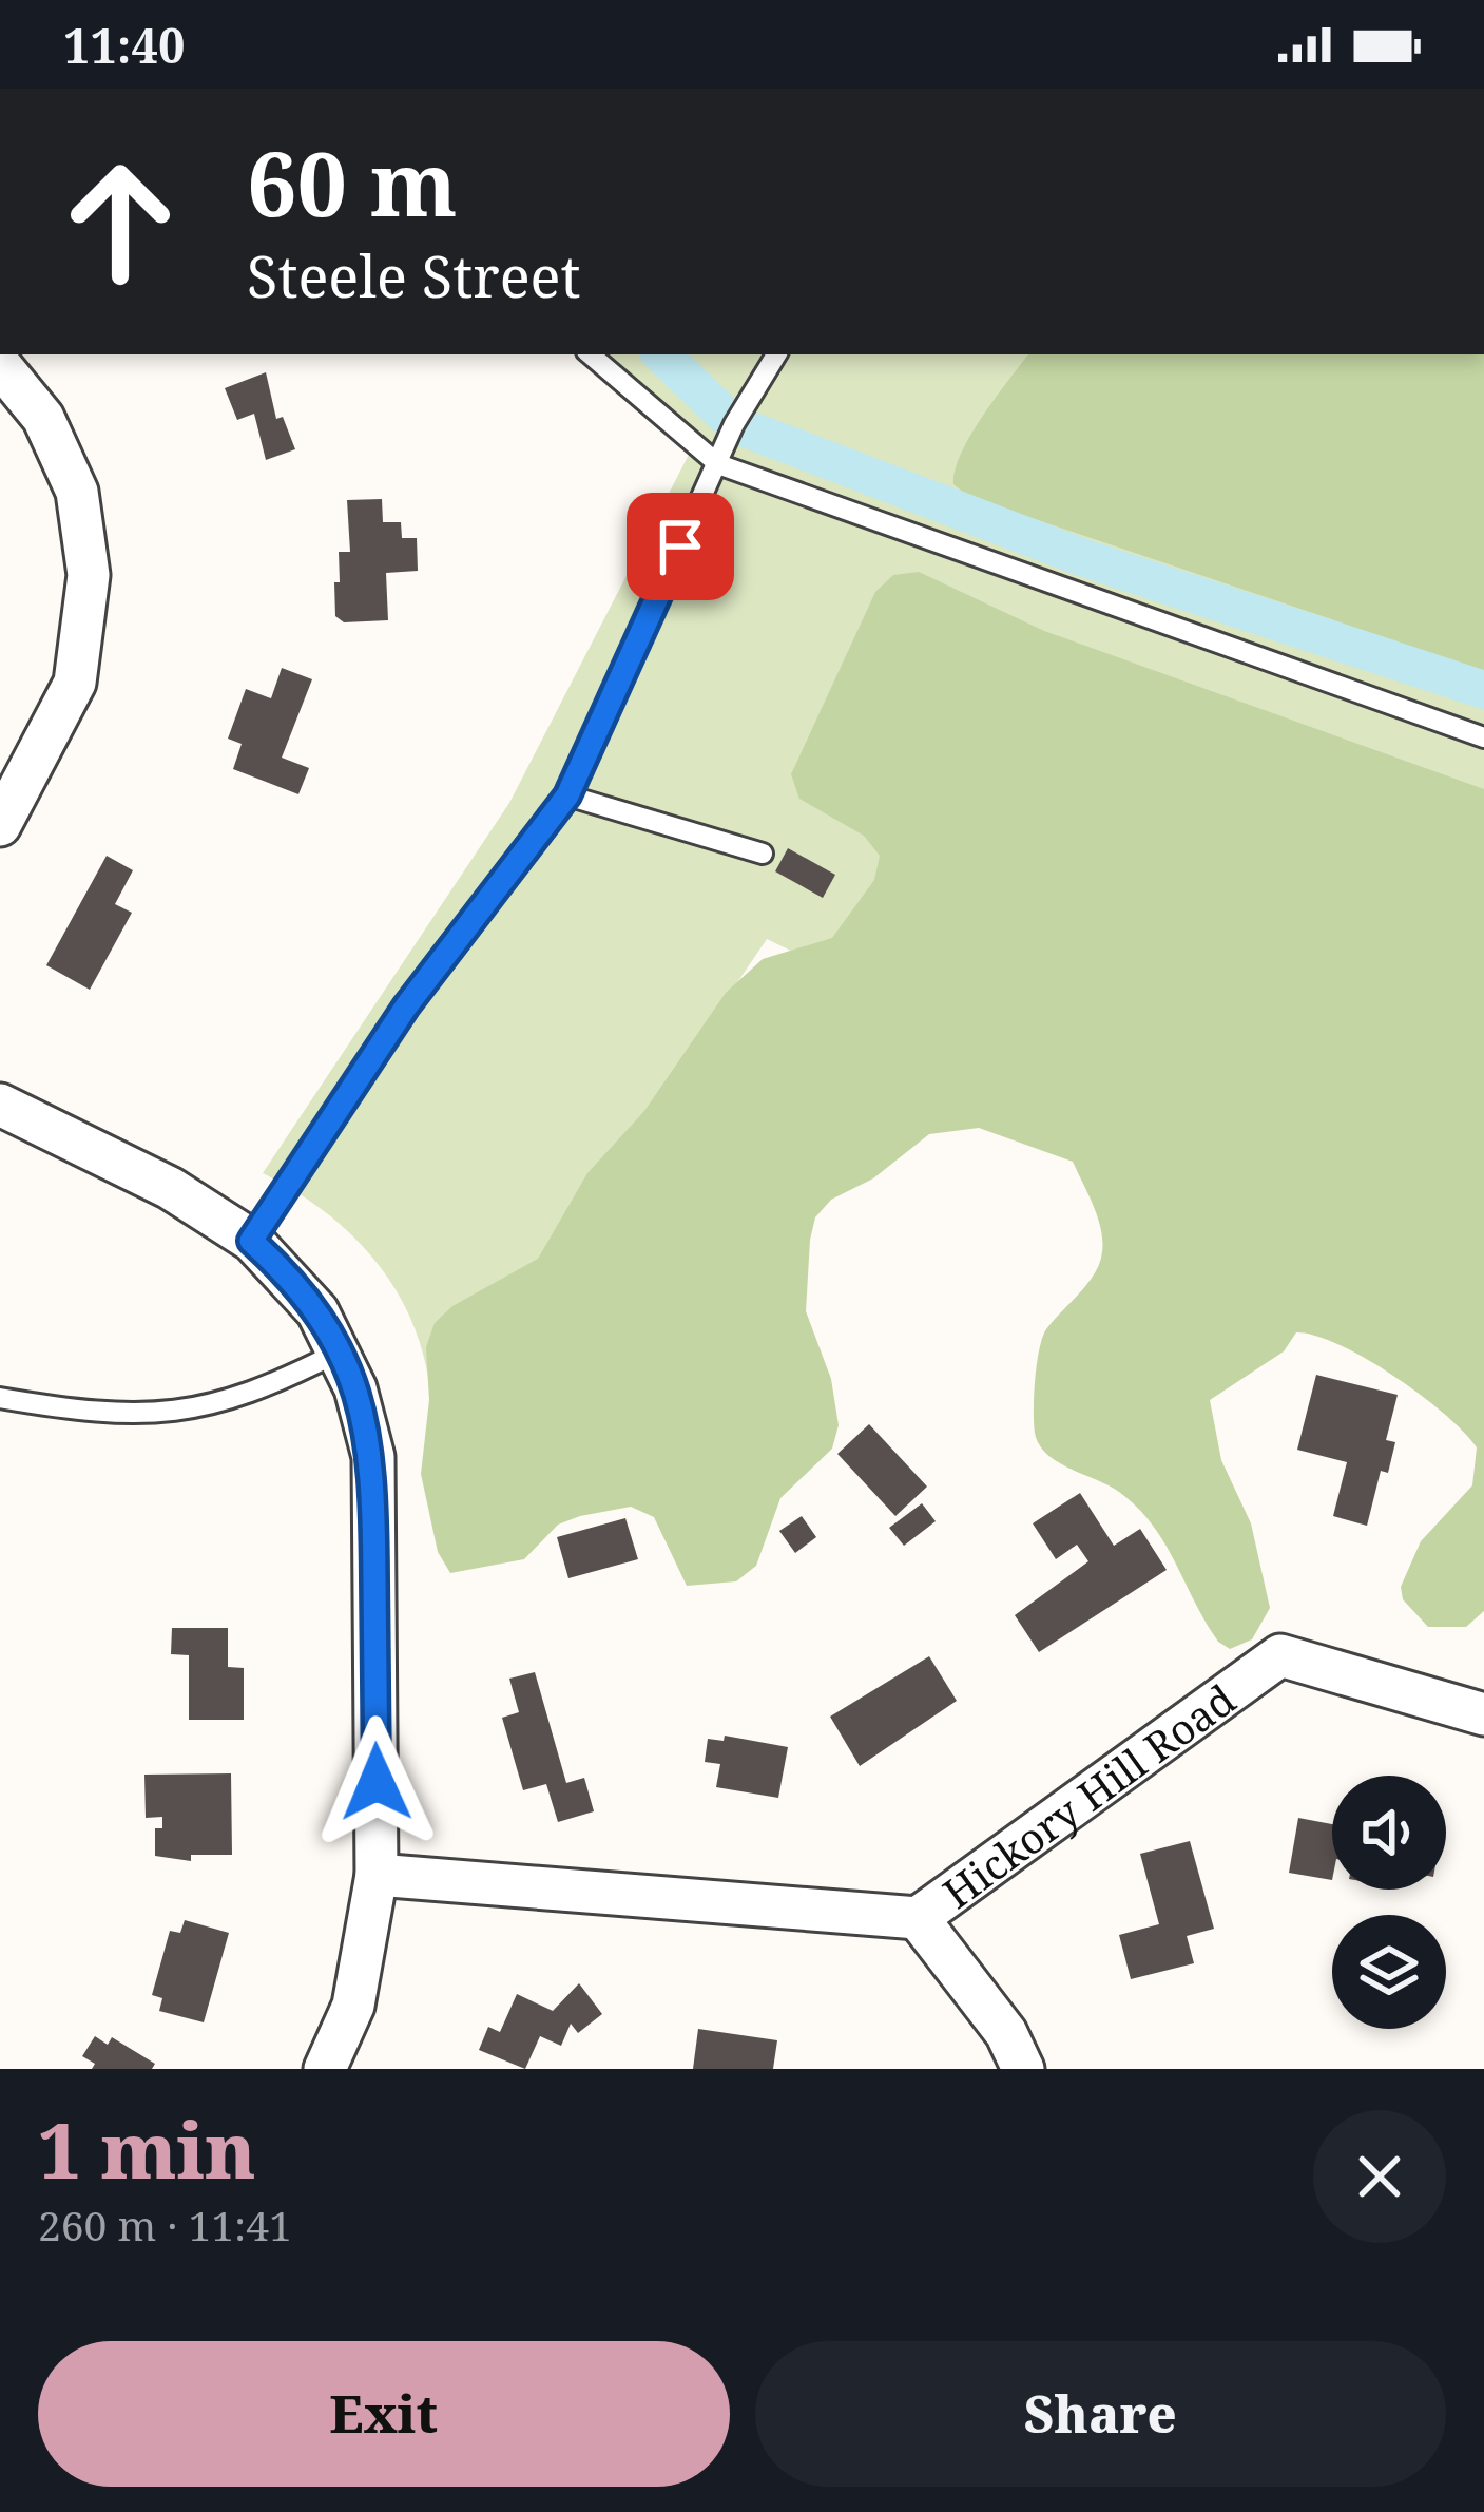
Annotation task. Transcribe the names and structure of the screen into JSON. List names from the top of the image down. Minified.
{"streets":{"street":["Hickory Hill Road"]},"page":{"status":"11:40","turn":["60 m","Steele Street"],"heading":["1 min","260 m · 11:41"],"buttons":["Exit","Share"]}}
